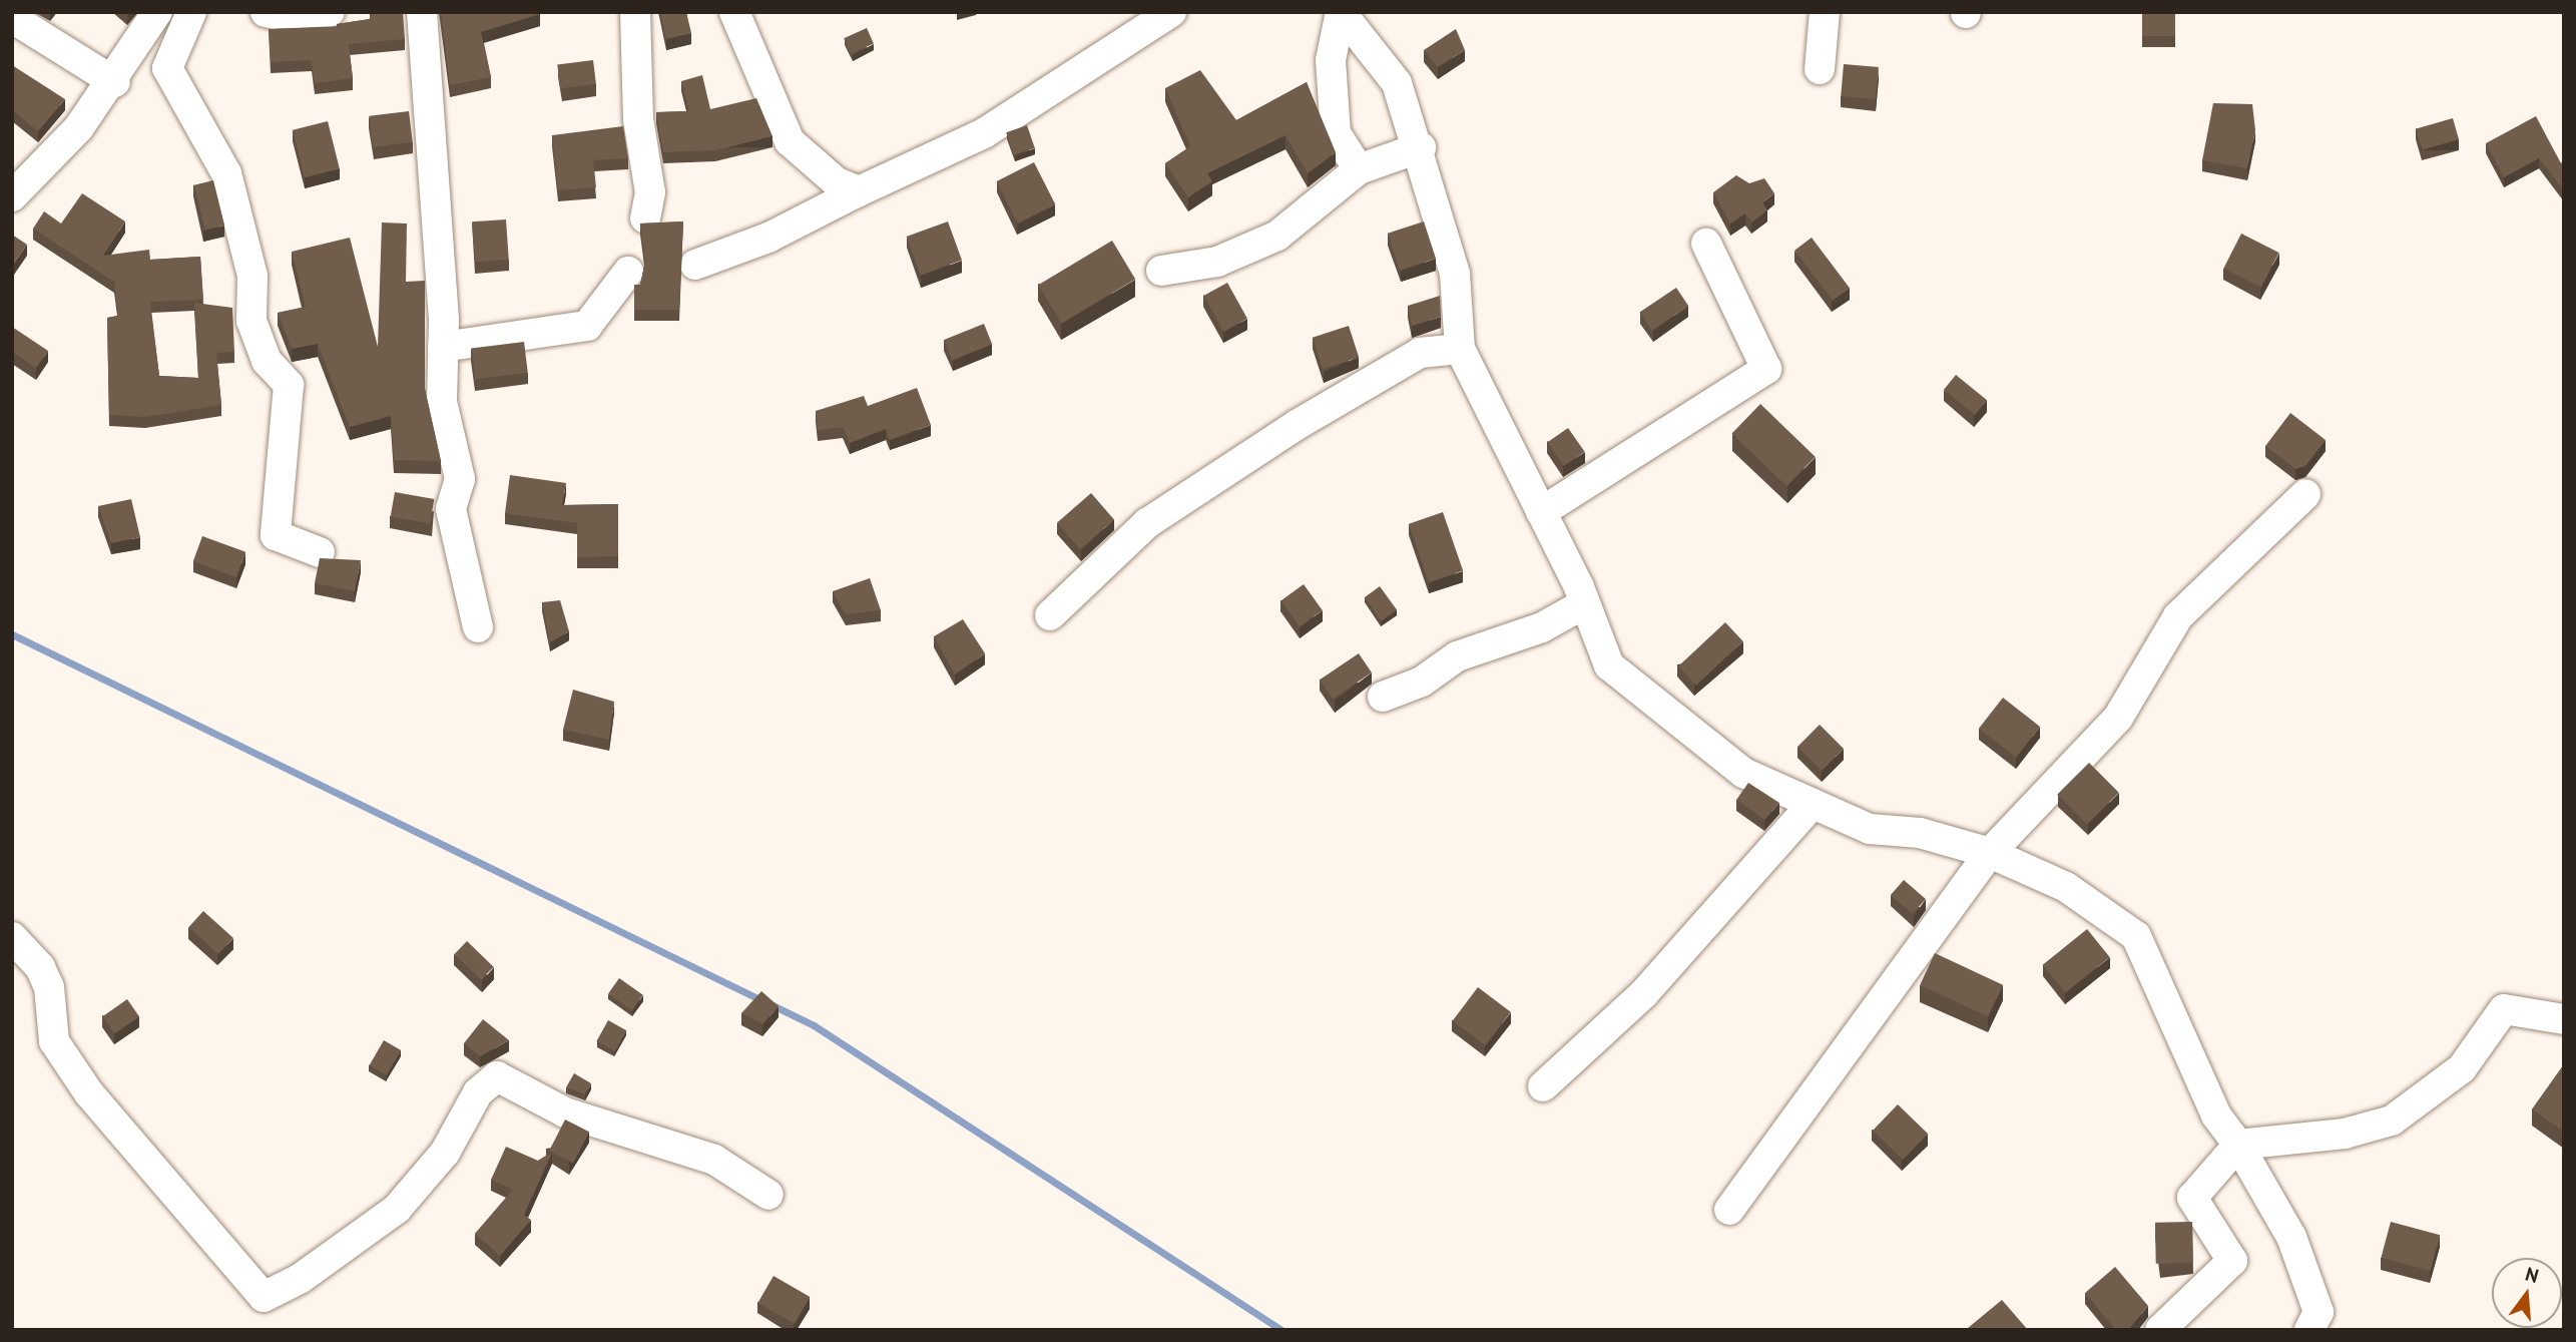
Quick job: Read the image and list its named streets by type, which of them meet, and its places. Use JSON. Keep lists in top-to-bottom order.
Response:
{
  "north": "top"
}
